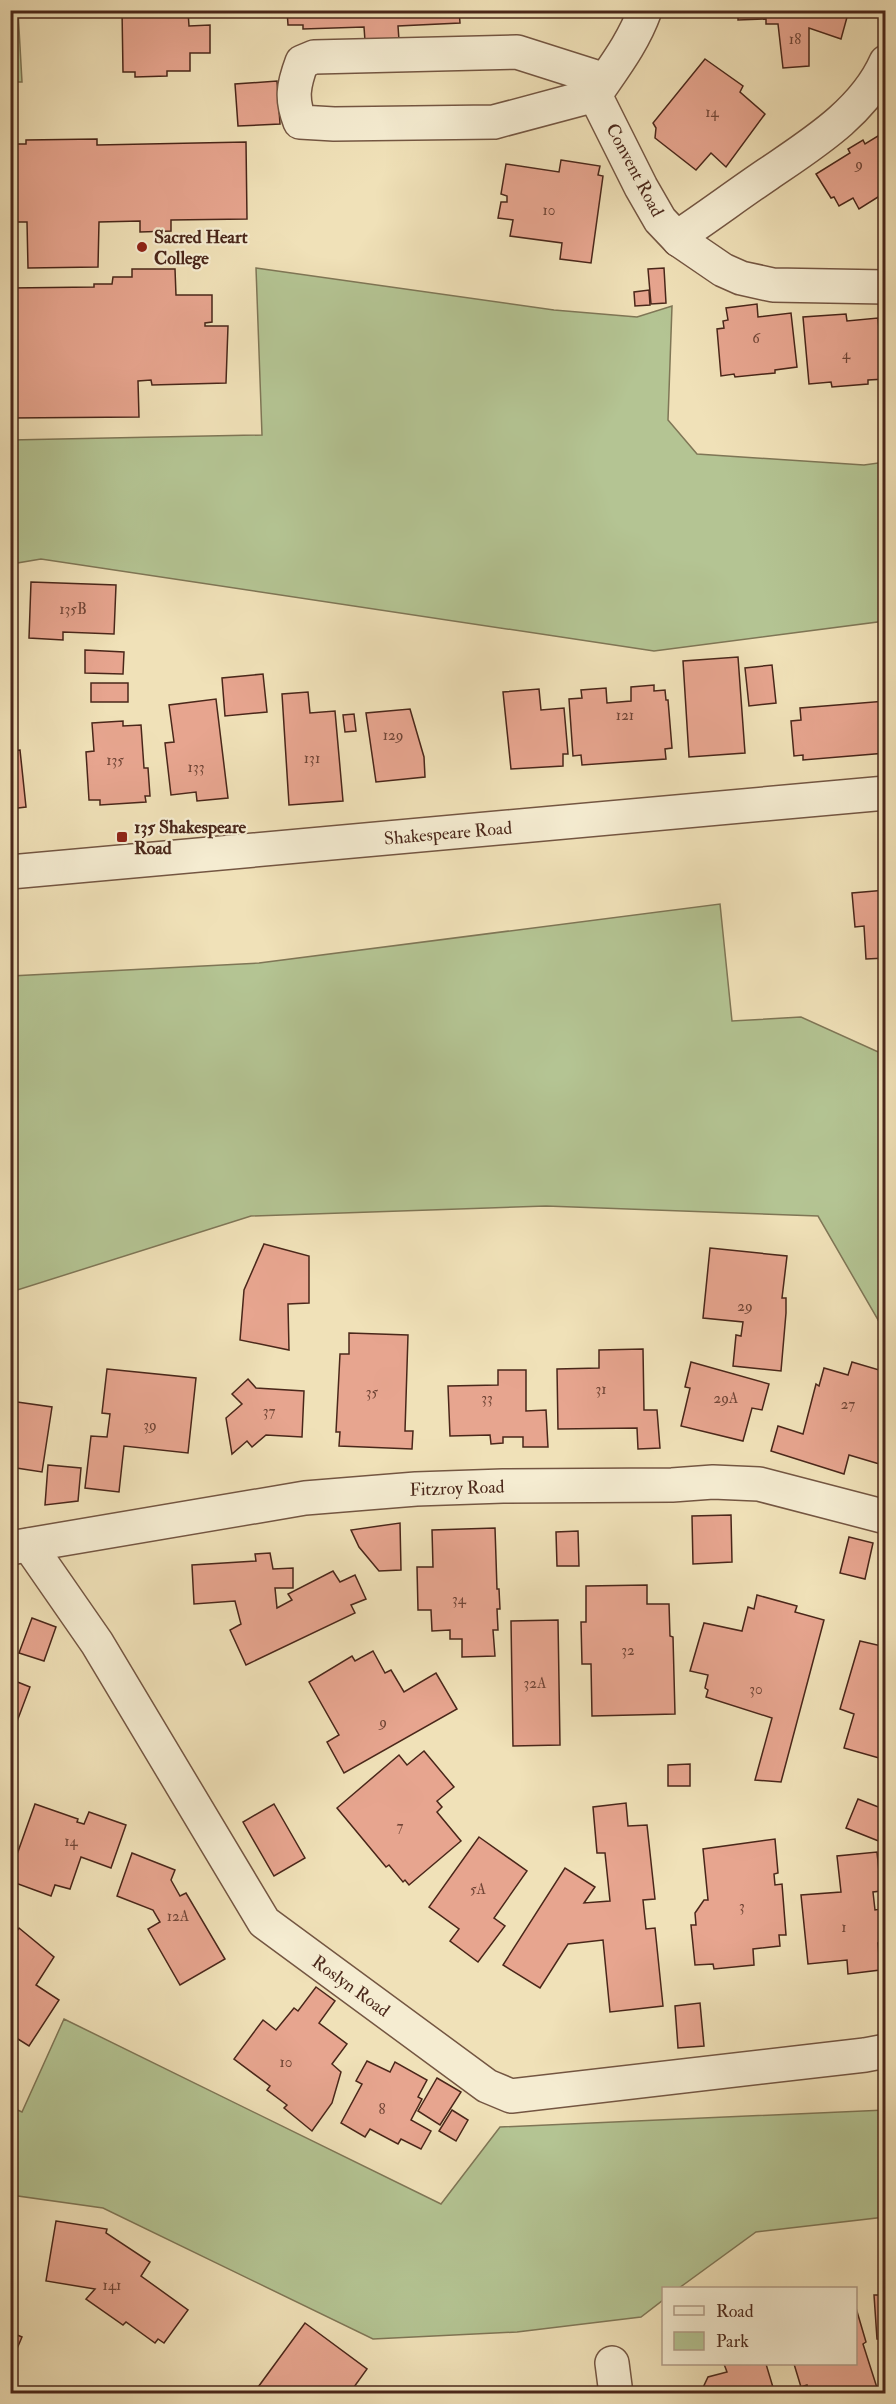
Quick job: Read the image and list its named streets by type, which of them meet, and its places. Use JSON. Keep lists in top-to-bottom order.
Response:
{
  "streets": {
    "street": [
      "Convent Road",
      "Shakespeare Road",
      "Fitzroy Road",
      "Roslyn Road"
    ]
  },
  "crossings": [
    ["Fitzroy Road", "Roslyn Road"]
  ],
  "places": {
    "other": ["Sacred Heart College"],
    "transit": ["135 Shakespeare Road"]
  },
  "house_numbers": [
    "18",
    "14",
    "9",
    "10",
    "6",
    "4",
    "135B",
    "121",
    "129",
    "131",
    "135",
    "133",
    "29",
    "31",
    "35",
    "33",
    "29A",
    "27",
    "37",
    "39",
    "34",
    "32",
    "32A",
    "30",
    "9",
    "7",
    "14",
    "5A",
    "3",
    "12A",
    "1",
    "10",
    "8",
    "141"
  ],
  "legend": ["Road", "Park"]
}
